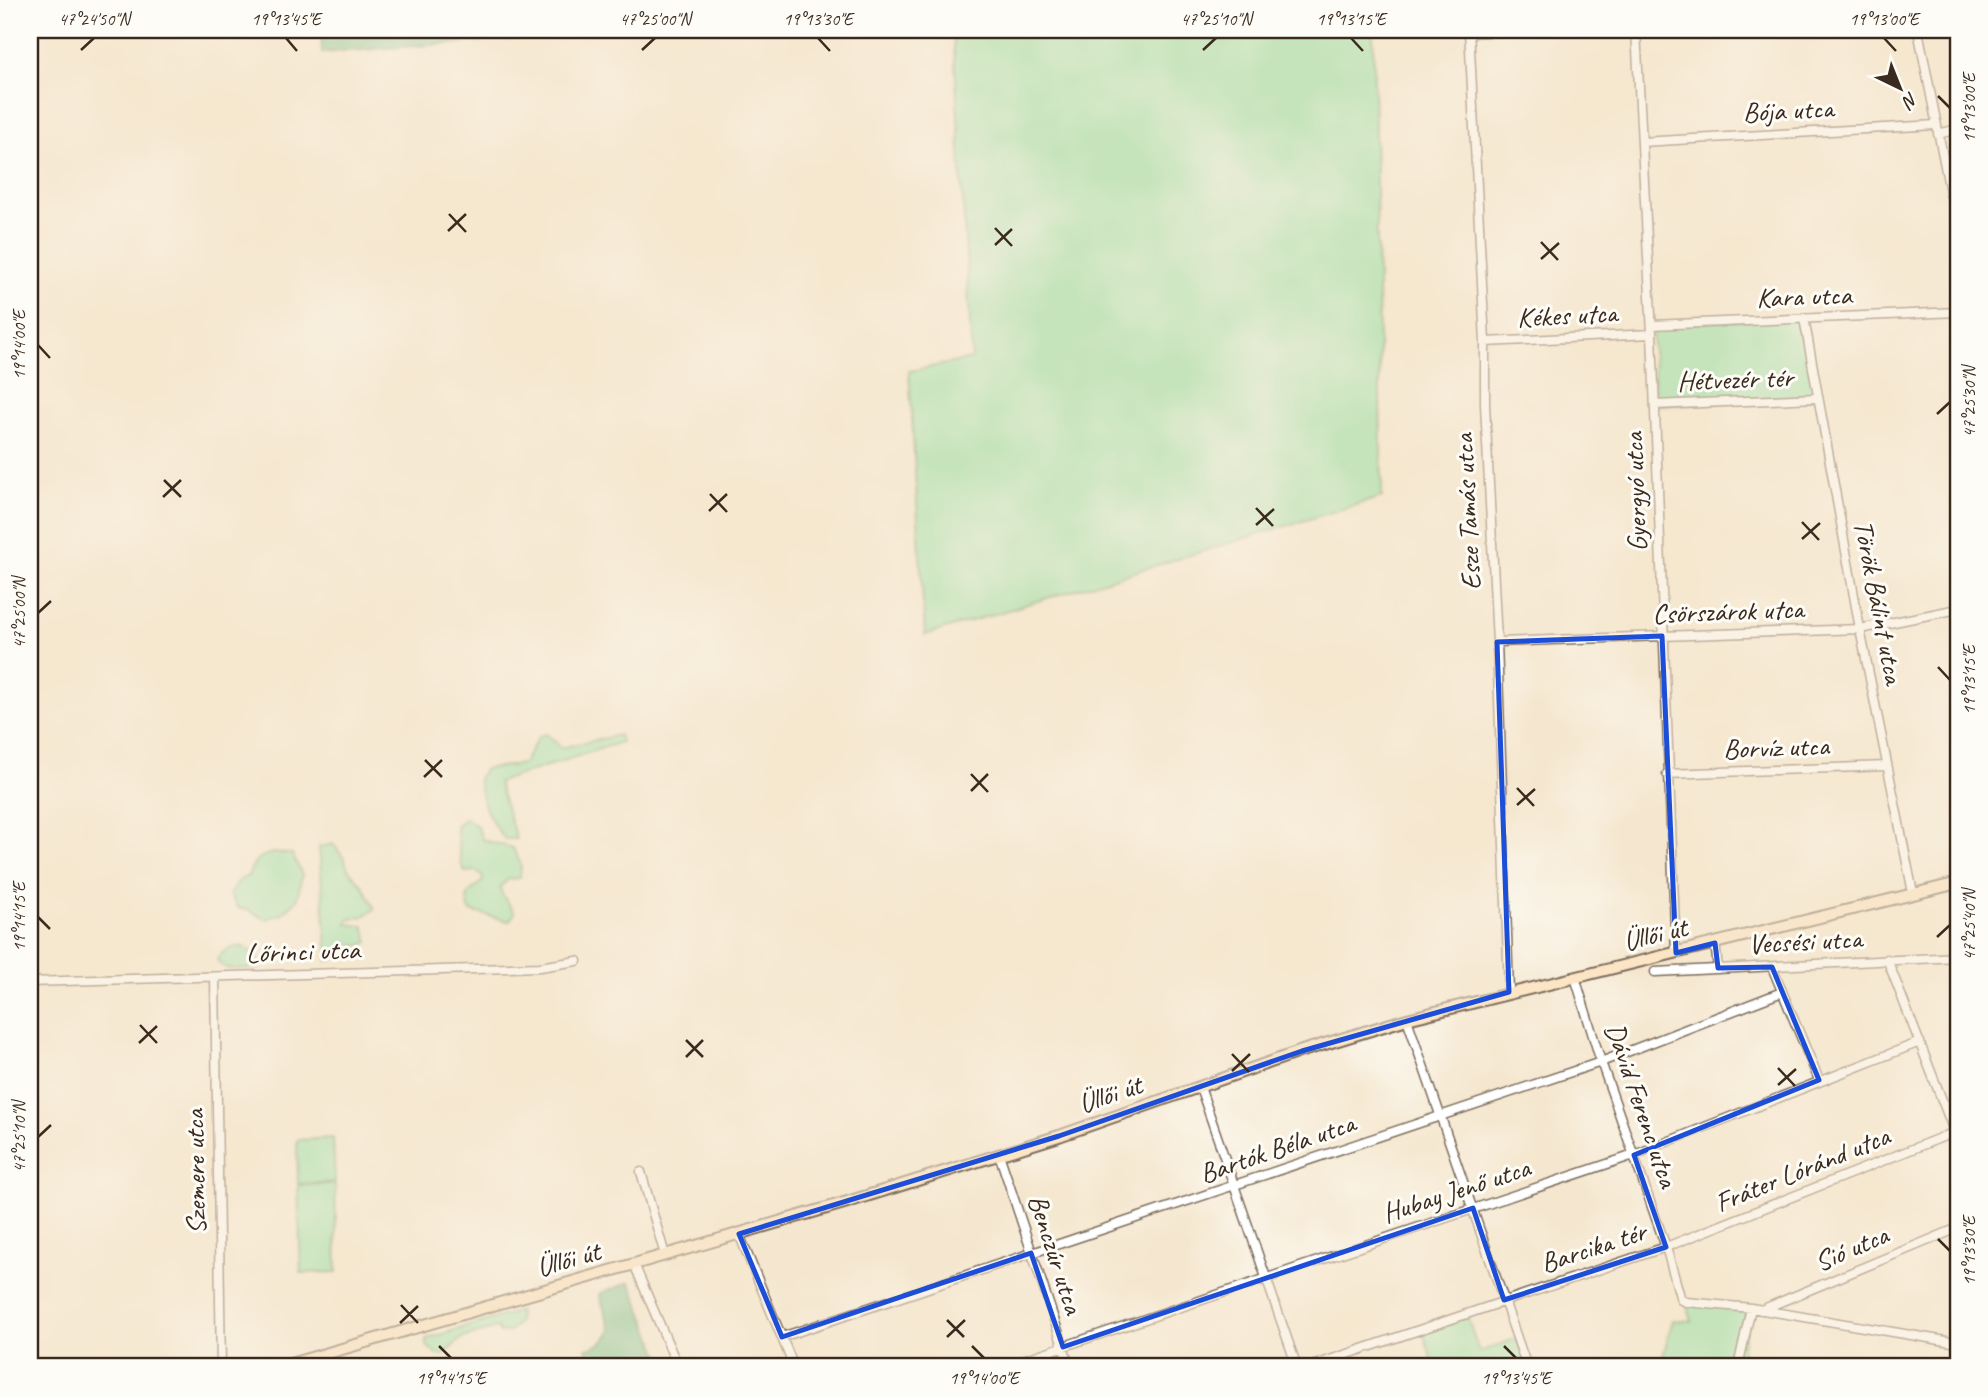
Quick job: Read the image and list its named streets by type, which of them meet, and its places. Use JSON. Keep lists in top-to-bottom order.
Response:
{
  "streets": {
    "main road": ["Üllői út"],
    "street": [
      "Bója utca",
      "Kara utca",
      "Kékes utca",
      "Hétvezér tér",
      "Gyergyó utca",
      "Esze Tamás utca",
      "Török Bálint utca",
      "Csörszárok utca",
      "Borvíz utca",
      "Vecsési utca",
      "Lőrinci utca",
      "Dávid Ferenc utca",
      "Bartók Béla utca",
      "Fráter Lóránd utca",
      "Szemere utca",
      "Hubay Jenő utca",
      "Barcika tér",
      "Sió utca",
      "Benczúr utca"
    ]
  },
  "crossings": [
    ["Bója utca", "Gyergyó utca"],
    ["Kara utca", "Kékes utca"],
    ["Kara utca", "Gyergyó utca"],
    ["Kara utca", "Török Bálint utca"],
    ["Kékes utca", "Gyergyó utca"],
    ["Kékes utca", "Esze Tamás utca"],
    ["Hétvezér tér", "Gyergyó utca"],
    ["Hétvezér tér", "Török Bálint utca"],
    ["Gyergyó utca", "Csörszárok utca"],
    ["Gyergyó utca", "Borvíz utca"],
    ["Gyergyó utca", "Üllői út"],
    ["Esze Tamás utca", "Csörszárok utca"],
    ["Esze Tamás utca", "Üllői út"],
    ["Török Bálint utca", "Csörszárok utca"],
    ["Török Bálint utca", "Borvíz utca"],
    ["Török Bálint utca", "Üllői út"],
    ["Üllői út", "Dávid Ferenc utca"],
    ["Üllői út", "Benczúr utca"],
    ["Lőrinci utca", "Szemere utca"],
    ["Dávid Ferenc utca", "Bartók Béla utca"],
    ["Dávid Ferenc utca", "Fráter Lóránd utca"],
    ["Dávid Ferenc utca", "Hubay Jenő utca"],
    ["Dávid Ferenc utca", "Barcika tér"],
    ["Bartók Béla utca", "Benczúr utca"],
    ["Fráter Lóránd utca", "Barcika tér"],
    ["Hubay Jenő utca", "Benczúr utca"],
    ["Barcika tér", "Sió utca"]
  ],
  "north": "bottom right",
  "coordinates": [
    "47°24'50\"N",
    "19°13'45\"E",
    "47°25'00\"N",
    "19°13'30\"E",
    "47°25'10\"N",
    "19°13'15\"E",
    "19°13'00\"E",
    "19°14'00\"E",
    "47°25'30\"N",
    "19°14'15\"E",
    "47°25'40\"N"
  ]
}
